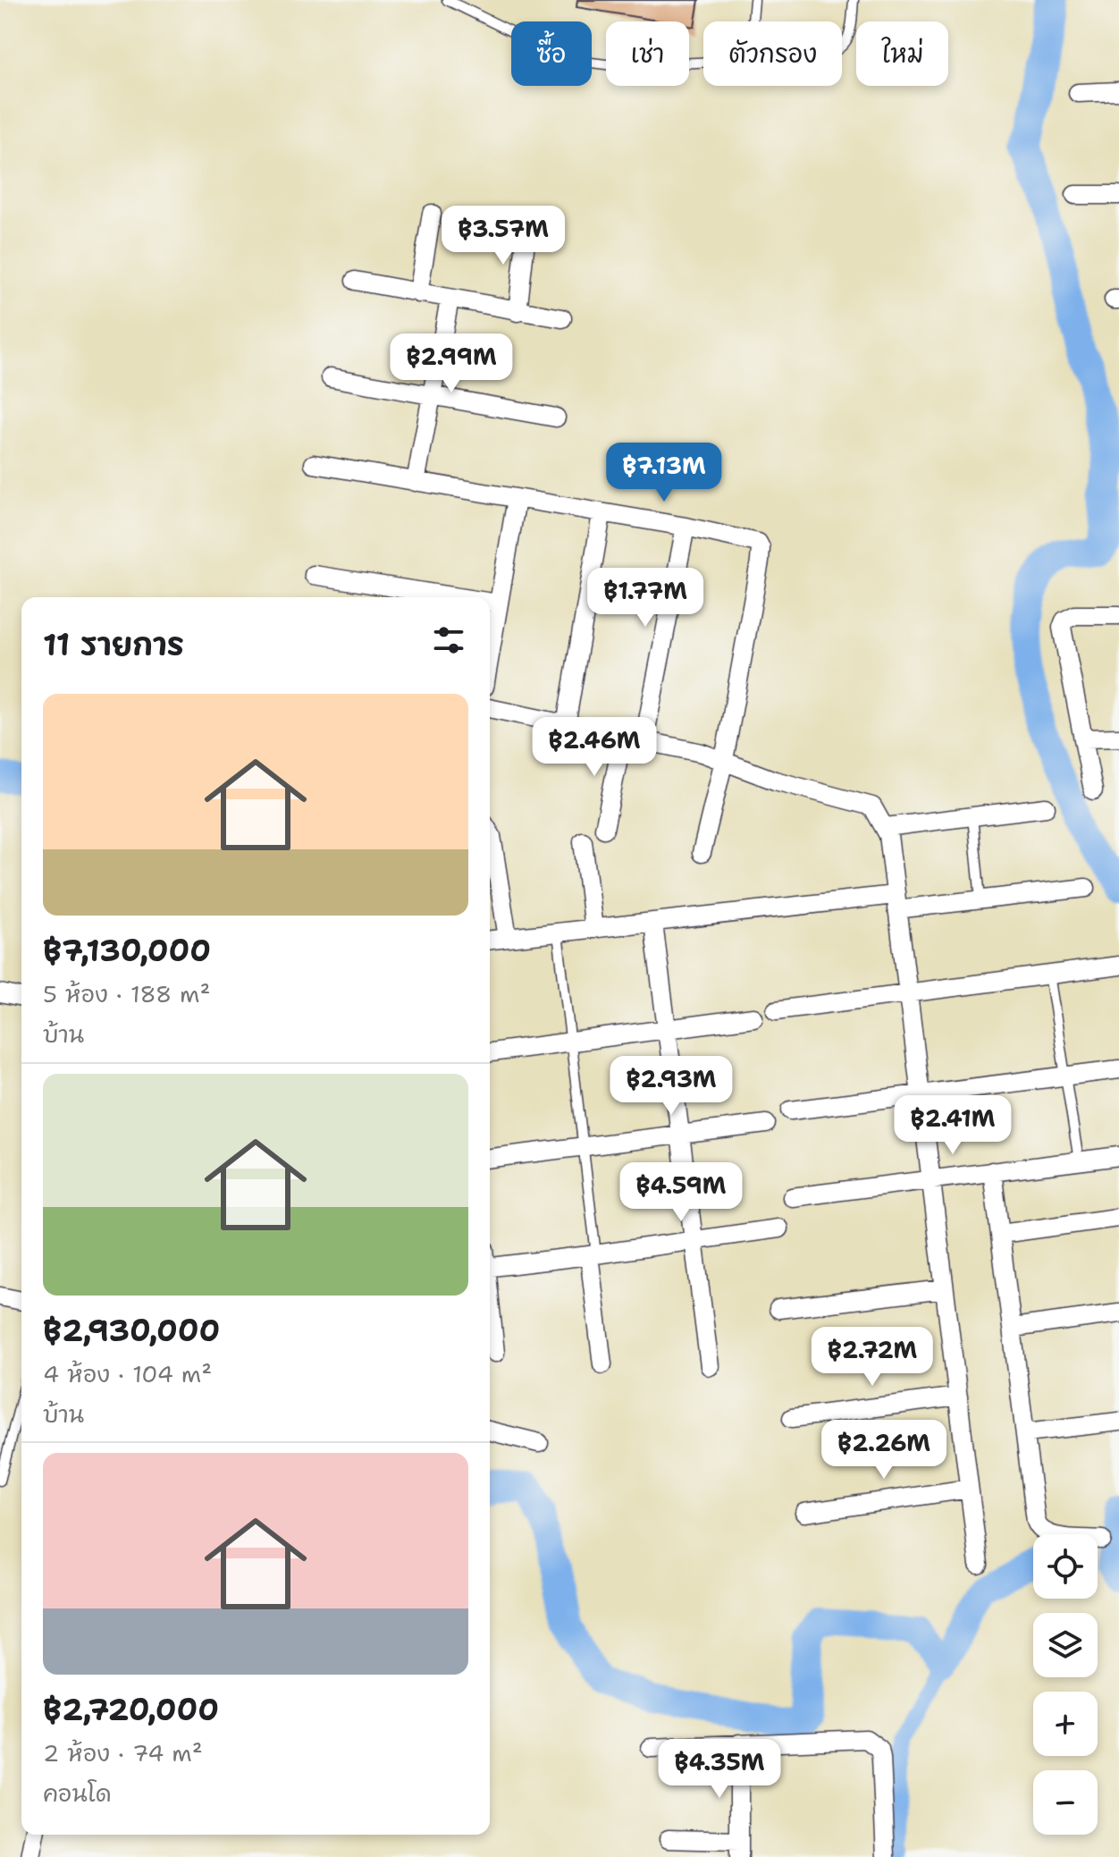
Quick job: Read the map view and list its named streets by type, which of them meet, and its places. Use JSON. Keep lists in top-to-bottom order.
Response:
{
  "page": {
    "chip": [
      "ซื้อ",
      "เช่า",
      "ตัวกรอง",
      "ใหม่"
    ],
    "price": [
      "฿3.57M",
      "฿2.99M",
      "฿7.13M",
      "฿1.77M",
      "฿2.46M",
      "฿2.93M",
      "฿2.41M",
      "฿4.59M",
      "฿2.72M",
      "฿2.26M",
      "฿4.35M"
    ],
    "heading": "11 รายการ",
    "list": [
      {
        "name": "฿7,130,000",
        "note": "5 ห้อง · 188 m² · บ้าน"
      },
      {
        "name": "฿2,930,000",
        "note": "4 ห้อง · 104 m² · บ้าน"
      },
      {
        "name": "฿2,720,000",
        "note": "2 ห้อง · 74 m² · คอนโด"
      }
    ],
    "map_buttons": ["+", "−"]
  }
}
